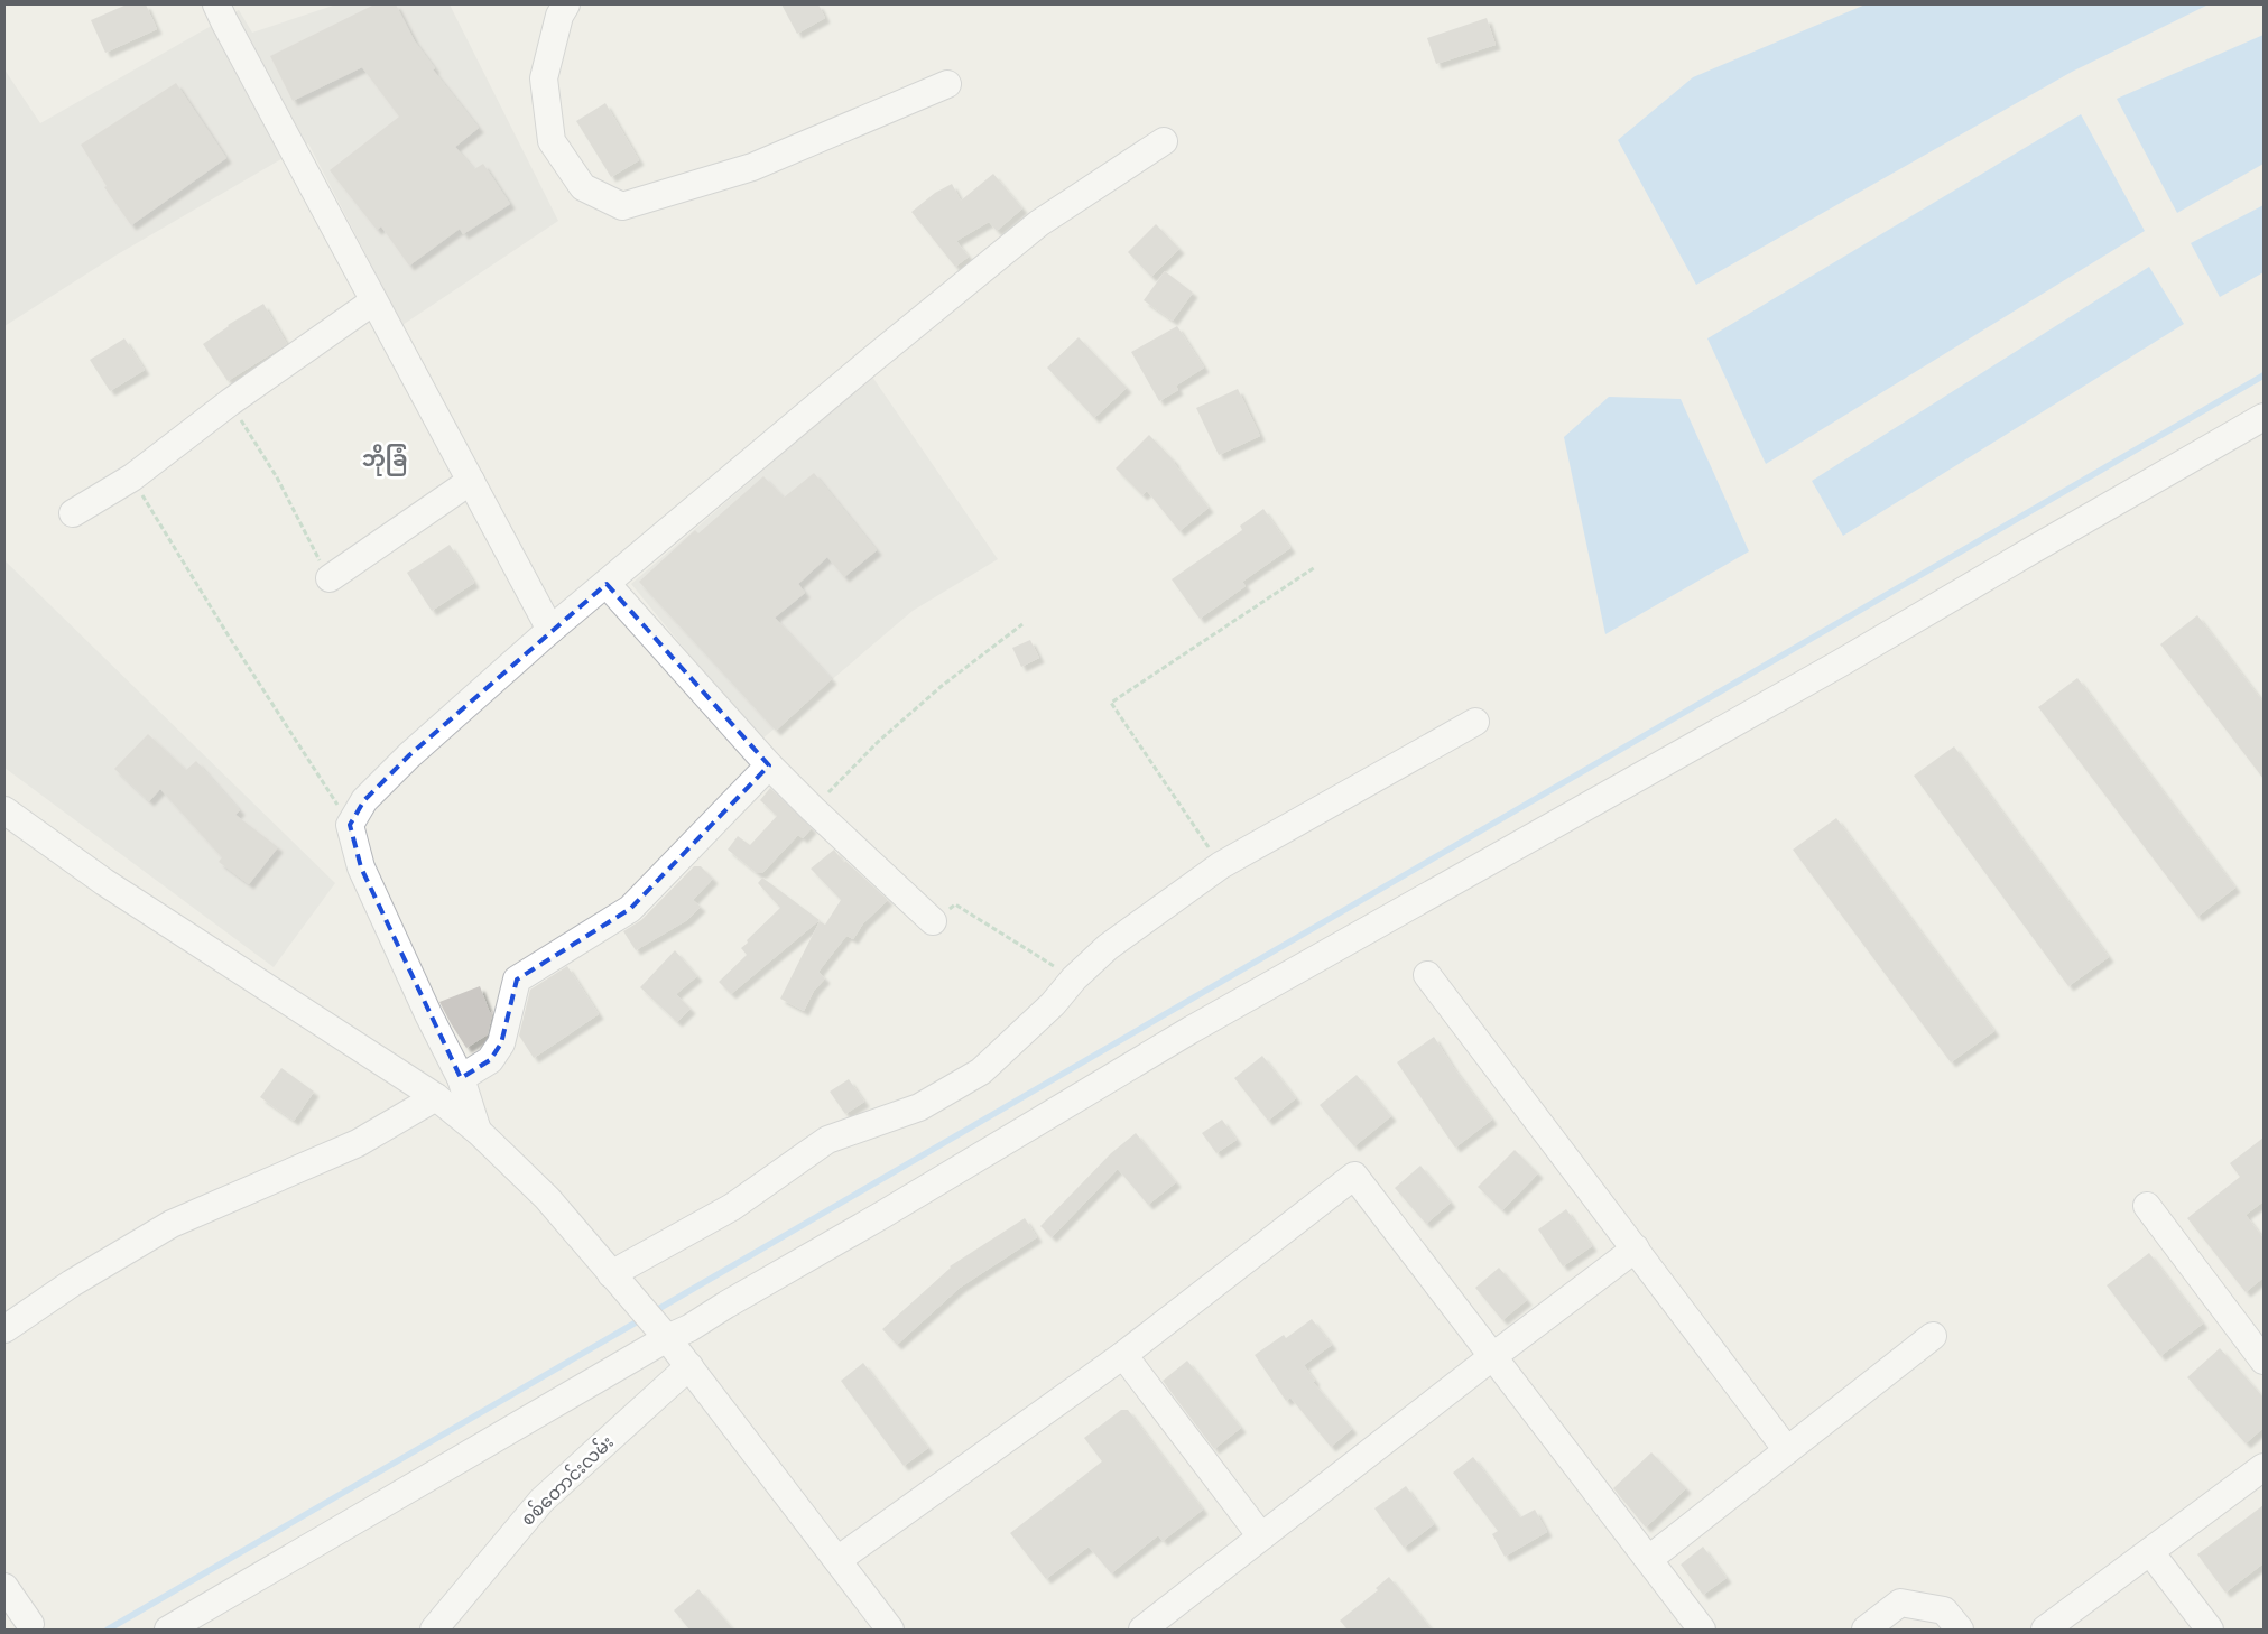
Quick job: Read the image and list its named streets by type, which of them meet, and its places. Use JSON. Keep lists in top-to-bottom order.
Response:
{
  "streets": {
    "street": ["စစ်တောင်းလမ်း"]
  },
  "districts": ["ဘိုခြံ"]
}
